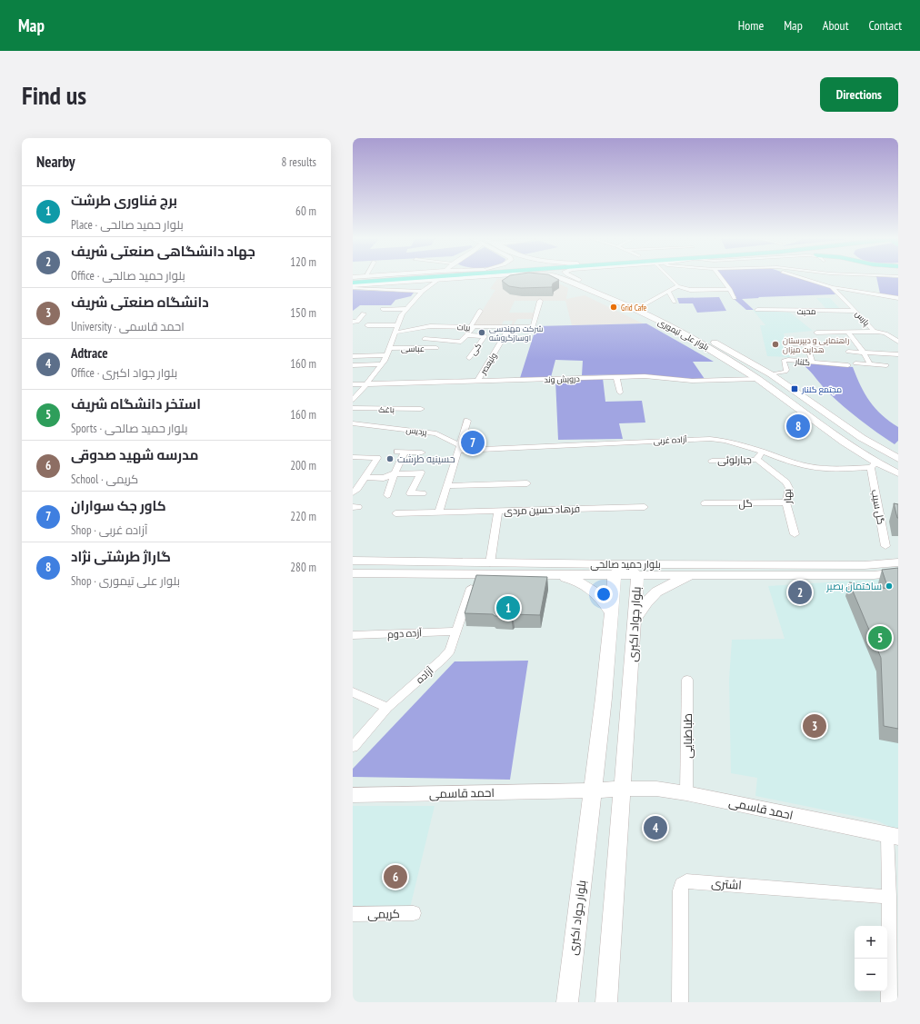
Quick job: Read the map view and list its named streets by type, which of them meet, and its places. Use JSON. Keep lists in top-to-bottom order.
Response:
{
  "streets": {
    "main road": ["بلوار علی تیموری", "بلوار حمید صالحی", "بلوار جواد اکبری"],
    "street": [
      "محبت",
      "پارس",
      "بیات",
      "عباسی",
      "کی",
      "گلنار",
      "ولیعصر",
      "درویش‌ وند",
      "باغک",
      "پردیس",
      "آزاده غربی",
      "جبارلوئی",
      "بهار",
      "گل",
      "گل سیب",
      "فرهاد حسین مردی",
      "آزده دوم",
      "آزاده",
      "طباطبایی",
      "احمد قاسمی",
      "اشتری",
      "کریمی"
    ]
  },
  "crossings": [
    ["محبت", "پارس"],
    ["بیات", "ولیعصر"],
    ["بلوار علی تیموری", "گلنار"],
    ["بلوار علی تیموری", "درویش‌ وند"],
    ["بلوار علی تیموری", "آزاده غربی"],
    ["بلوار علی تیموری", "گل سیب"],
    ["ولیعصر", "درویش‌ وند"],
    ["پردیس", "آزاده غربی"],
    ["آزاده غربی", "گل سیب"],
    ["جبارلوئی", "بهار"],
    ["بهار", "گل"],
    ["بلوار حمید صالحی", "بلوار جواد اکبری"],
    ["بلوار جواد اکبری", "احمد قاسمی"],
    ["آزده دوم", "آزاده"],
    ["طباطبایی", "احمد قاسمی"]
  ],
  "places": {
    "other": [
      "Grid Cafe",
      "شرکت مهندسی ا‌وسازگروشه",
      "راهنمایی و دبیرستان هدایت میزان",
      "حسینیه طرشت",
      "ساختمان بصیر"
    ],
    "transit": ["مجتمع گلنار"]
  },
  "page": {
    "header": "Map",
    "nav": [
      "Home",
      "Map",
      "About",
      "Contact"
    ],
    "buttons": "Directions",
    "title": "Find us",
    "heading": ["Nearby", "8 results"],
    "list": [
      {
        "mark": "1",
        "name": "برج فناوری طرشت",
        "note": "Place · بلوار حمید صالحی",
        "value": "60 m"
      },
      {
        "mark": "2",
        "name": "جهاد دانشگاهی صنعتی شریف",
        "note": "Office · بلوار حمید صالحی",
        "value": "120 m"
      },
      {
        "mark": "3",
        "name": "دانشگاه صنعتی شریف",
        "note": "University · احمد قاسمی",
        "value": "150 m"
      },
      {
        "mark": "4",
        "name": "Adtrace",
        "note": "Office · بلوار جواد اکبری",
        "value": "160 m"
      },
      {
        "mark": "5",
        "name": "استخر دانشگاه شریف",
        "note": "Sports · بلوار حمید صالحی",
        "value": "160 m"
      },
      {
        "mark": "6",
        "name": "مدرسه شهید صدوقی",
        "note": "School · کریمی",
        "value": "200 m"
      },
      {
        "mark": "7",
        "name": "کاور جک سواران",
        "note": "Shop · آزاده غربی",
        "value": "220 m"
      },
      {
        "mark": "8",
        "name": "گاراژ طرشتی نژاد",
        "note": "Shop · بلوار علی تیموری",
        "value": "280 m"
      }
    ],
    "pins": [
      "8",
      "7",
      "2",
      "1",
      "5",
      "3",
      "4",
      "6"
    ],
    "map_buttons": ["+", "−"]
  }
}
